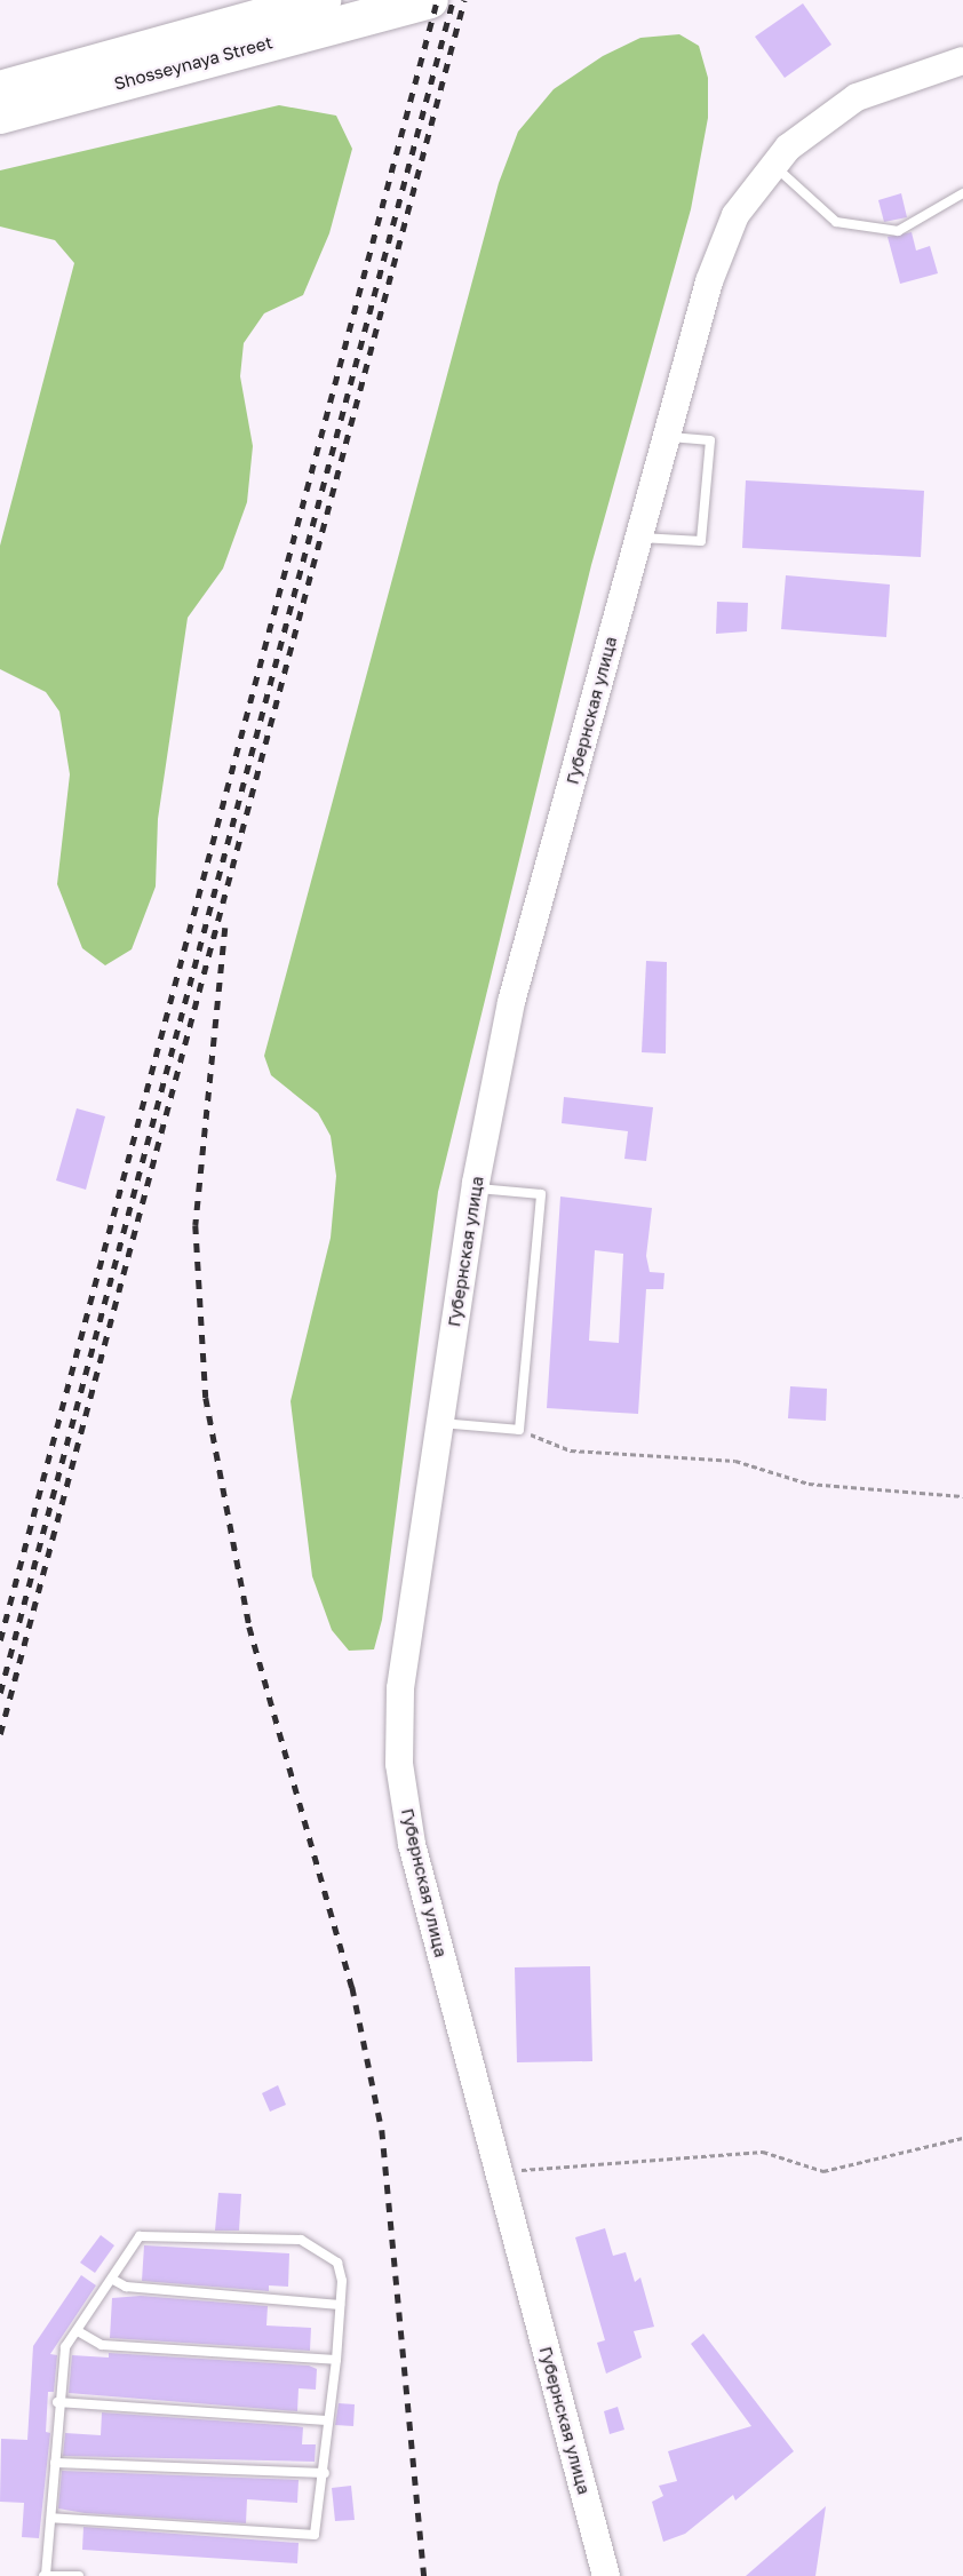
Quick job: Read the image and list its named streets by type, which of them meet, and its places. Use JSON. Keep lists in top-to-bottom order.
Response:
{
  "streets": {
    "highway": ["Shosseynaya Street"],
    "main road": ["Губернская улица"]
  }
}
